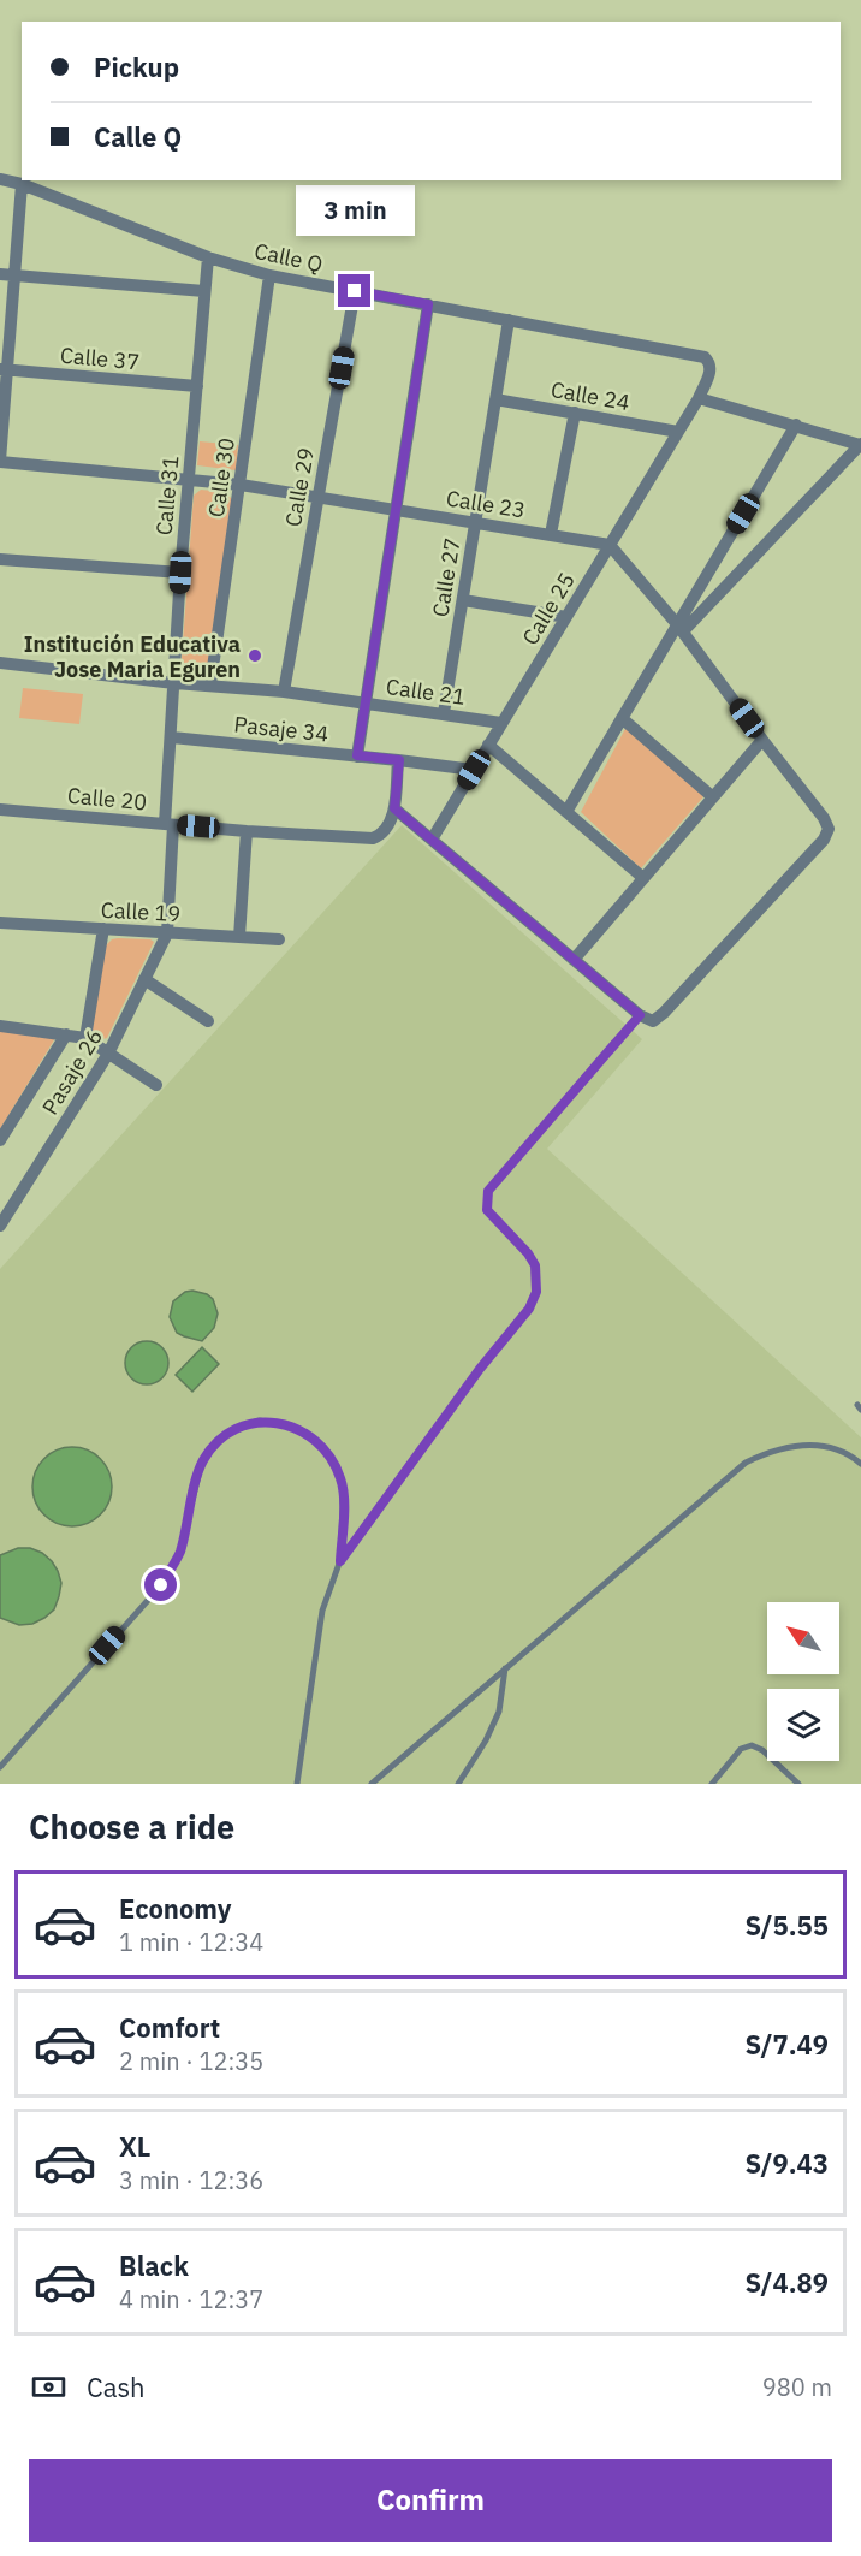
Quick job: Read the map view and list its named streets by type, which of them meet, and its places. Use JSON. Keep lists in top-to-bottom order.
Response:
{
  "streets": {
    "street": [
      "Calle Q",
      "Calle 37",
      "Calle 24",
      "Calle 30",
      "Calle 29",
      "Calle 31",
      "Calle 23",
      "Calle 27",
      "Calle 25",
      "Calle 21",
      "Pasaje 34",
      "Calle 20",
      "Calle 19",
      "Pasaje 26"
    ]
  },
  "crossings": [
    ["Calle Q", "Calle 30"],
    ["Calle Q", "Calle 29"],
    ["Calle Q", "Calle 31"],
    ["Calle Q", "Calle 27"],
    ["Calle Q", "Calle 25"],
    ["Calle 37", "Calle 31"],
    ["Calle 24", "Calle 27"],
    ["Calle 24", "Calle 25"],
    ["Calle 30", "Calle 23"],
    ["Calle 30", "Calle 21"],
    ["Calle 29", "Calle 23"],
    ["Calle 29", "Calle 21"],
    ["Calle 31", "Calle 23"],
    ["Calle 31", "Calle 21"],
    ["Calle 31", "Pasaje 34"],
    ["Calle 31", "Calle 20"],
    ["Calle 31", "Calle 19"],
    ["Calle 31", "Pasaje 26"],
    ["Calle 23", "Calle 27"],
    ["Calle 23", "Calle 25"],
    ["Calle 27", "Calle 21"],
    ["Calle 25", "Calle 21"],
    ["Calle 25", "Pasaje 34"],
    ["Calle 19", "Pasaje 26"]
  ],
  "places": ["Institución Educativa Jose Maria Eguren"],
  "north": "top left",
  "page": {
    "banner": ["Pickup", "Calle Q"],
    "bubble": "3 min",
    "heading": "Choose a ride",
    "list": [
      {
        "name": "Economy",
        "note": "1 min · 12:34",
        "value": "S/5.55"
      },
      {
        "name": "Comfort",
        "note": "2 min · 12:35",
        "value": "S/7.49"
      },
      {
        "name": "XL",
        "note": "3 min · 12:36",
        "value": "S/9.43"
      },
      {
        "name": "Black",
        "note": "4 min · 12:37",
        "value": "S/4.89"
      }
    ],
    "pay": ["Cash", "980 m"],
    "buttons": "Confirm"
  }
}
